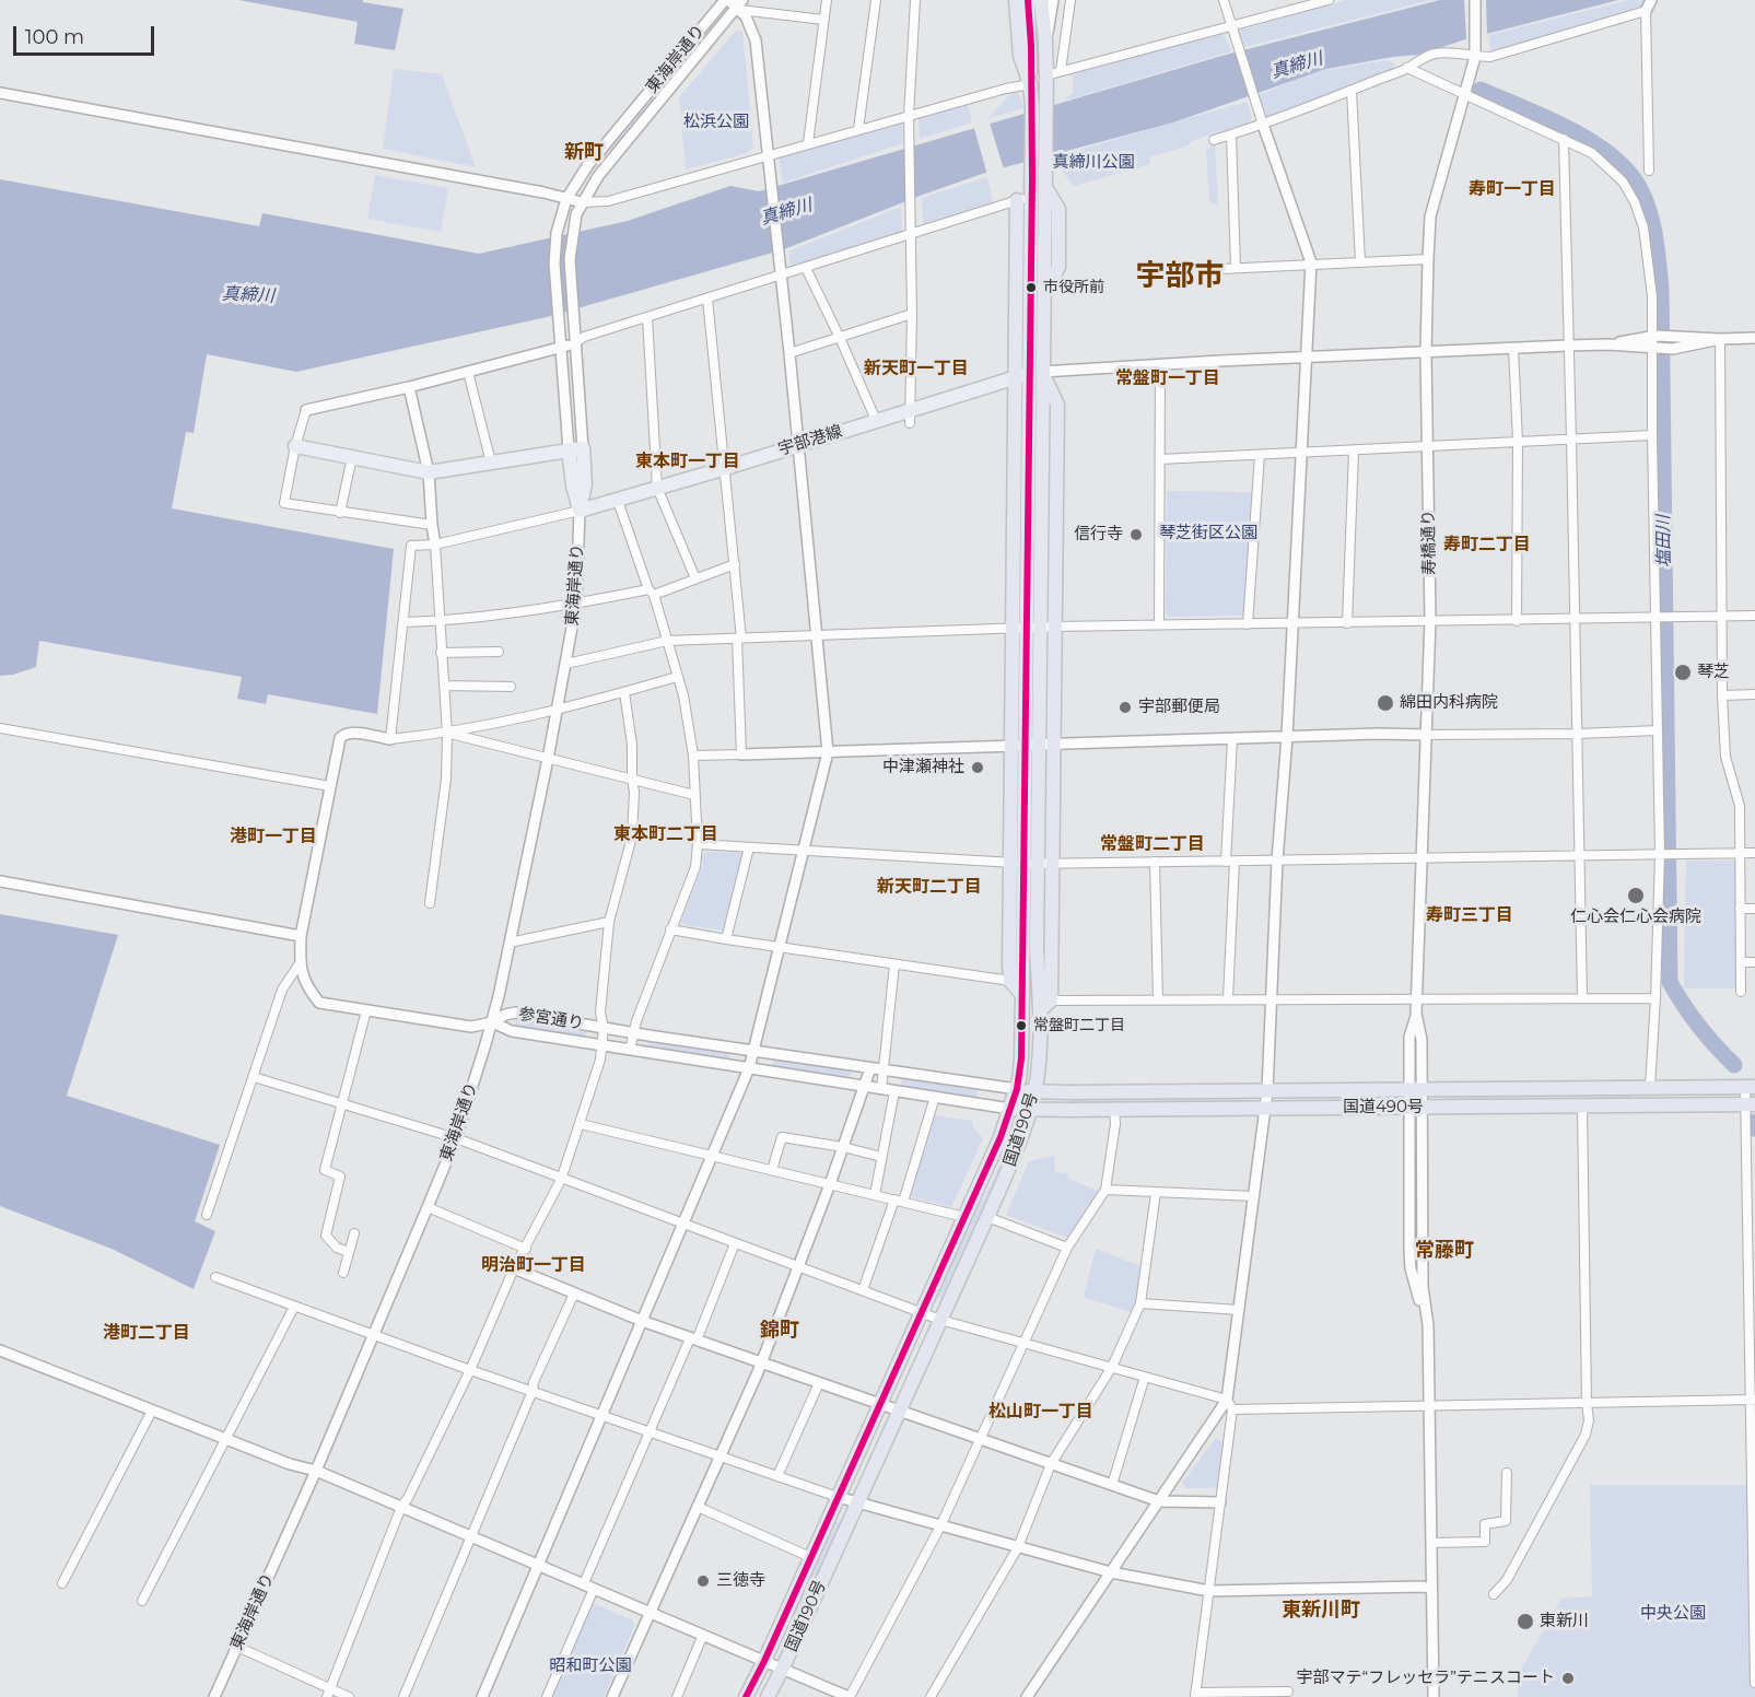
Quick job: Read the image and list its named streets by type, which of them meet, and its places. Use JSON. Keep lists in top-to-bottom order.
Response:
{
  "streets": {
    "highway": ["国道490号", "国道190号"],
    "main road": ["宇部港線"],
    "street": ["東海岸通り", "寿橋通り", "参宮通り"]
  },
  "crossings": [
    ["東海岸通り", "宇部港線"],
    ["東海岸通り", "参宮通り"],
    ["宇部港線", "国道190号"],
    ["寿橋通り", "国道490号"],
    ["参宮通り", "国道490号"],
    ["参宮通り", "国道190号"],
    ["国道490号", "国道190号"]
  ],
  "districts": [
    "新町",
    "寿町一丁目",
    "宇部市",
    "新天町一丁目",
    "常盤町一丁目",
    "東本町一丁目",
    "寿町二丁目",
    "東本町二丁目",
    "港町一丁目",
    "常盤町二丁目",
    "新天町二丁目",
    "寿町三丁目",
    "常藤町",
    "明治町一丁目",
    "錦町",
    "港町二丁目",
    "松山町一丁目",
    "東新川町"
  ],
  "water": ["真締川", "塩田川"],
  "parks": [
    "松浜公園",
    "真締川公園",
    "琴芝街区公園",
    "中央公園",
    "昭和町公園"
  ],
  "places": [
    "市役所前",
    "信行寺",
    "琴芝",
    "綿田内科病院",
    "宇部郵便局",
    "中津瀬神社",
    "仁心会仁心会病院",
    "常盤町二丁目",
    "三徳寺",
    "東新川",
    "宇部マテ“フレッセラ”テニスコート"
  ],
  "scale_bar": "100 m"
}
